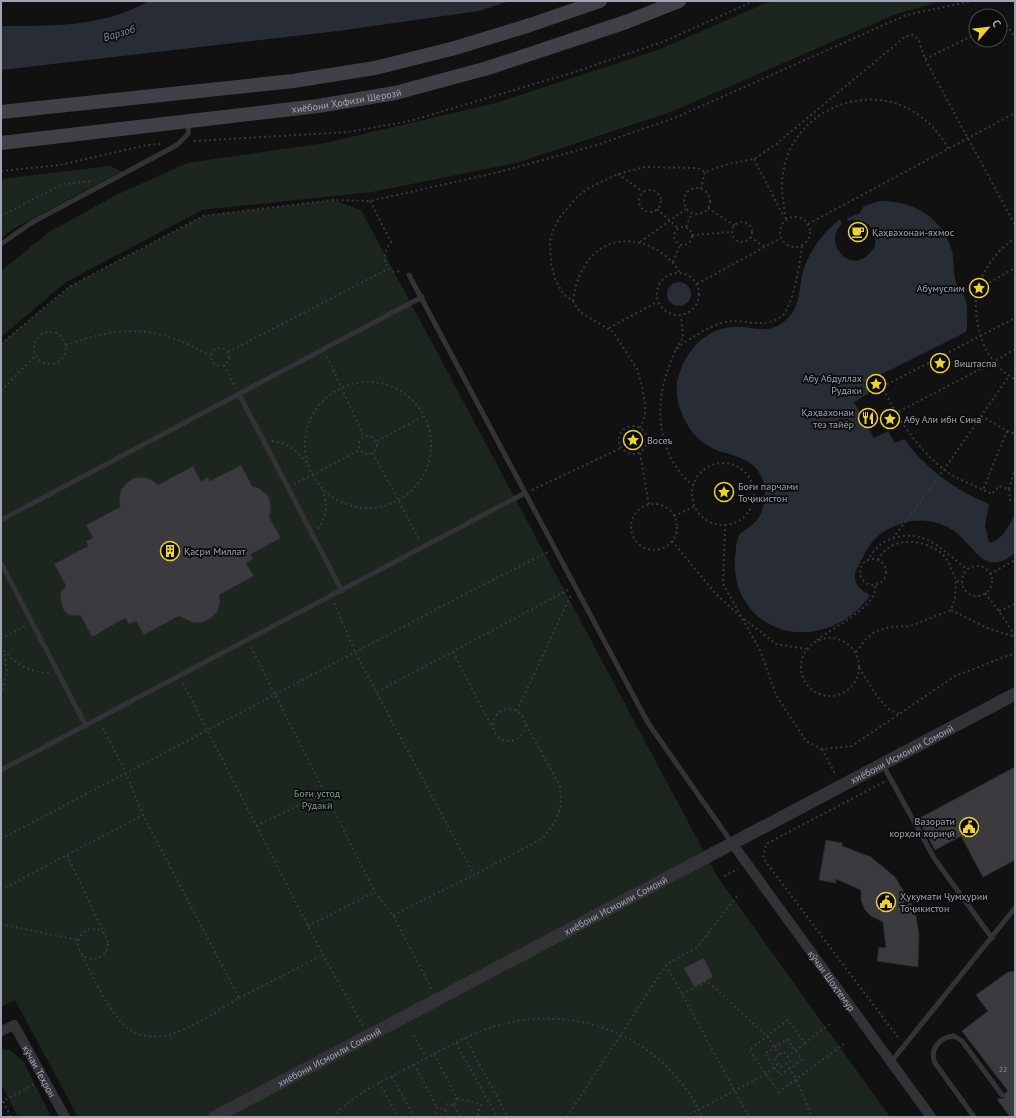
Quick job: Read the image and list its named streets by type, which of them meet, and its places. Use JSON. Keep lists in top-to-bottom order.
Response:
{
  "streets": {
    "main road": ["хиёбони Ҳофизи Шерозӣ"],
    "street": ["хиёбони Исмоили Сомонӣ", "кӯчаи Шоҳтемур", "кӯчаи Теҳрон"]
  },
  "crossings": [
    ["хиёбони Исмоили Сомонӣ", "кӯчаи Шоҳтемур"]
  ],
  "water": ["Варзоб"],
  "parks": ["Боғи устод Рӯдакӣ"],
  "places": {
    "cafe": ["Қаҳвахонаи-яхмос"],
    "place": [
      "Абумуслим",
      "Виштаспа",
      "Абу Абдуллах Рудаки",
      "Абу Али ибн Сина",
      "Восеъ",
      "Боғи парчами Тоҷикистон"
    ],
    "restaurant": ["Қаҳвахонаи тез тайёр"],
    "building": ["Қасри Миллат"],
    "public building": ["Вазорати корҳои хориҷӣ", "Ҳукумати Ҷумҳурии Тоҷикистон"]
  },
  "house_numbers": ["22"],
  "north": "top right"
}
